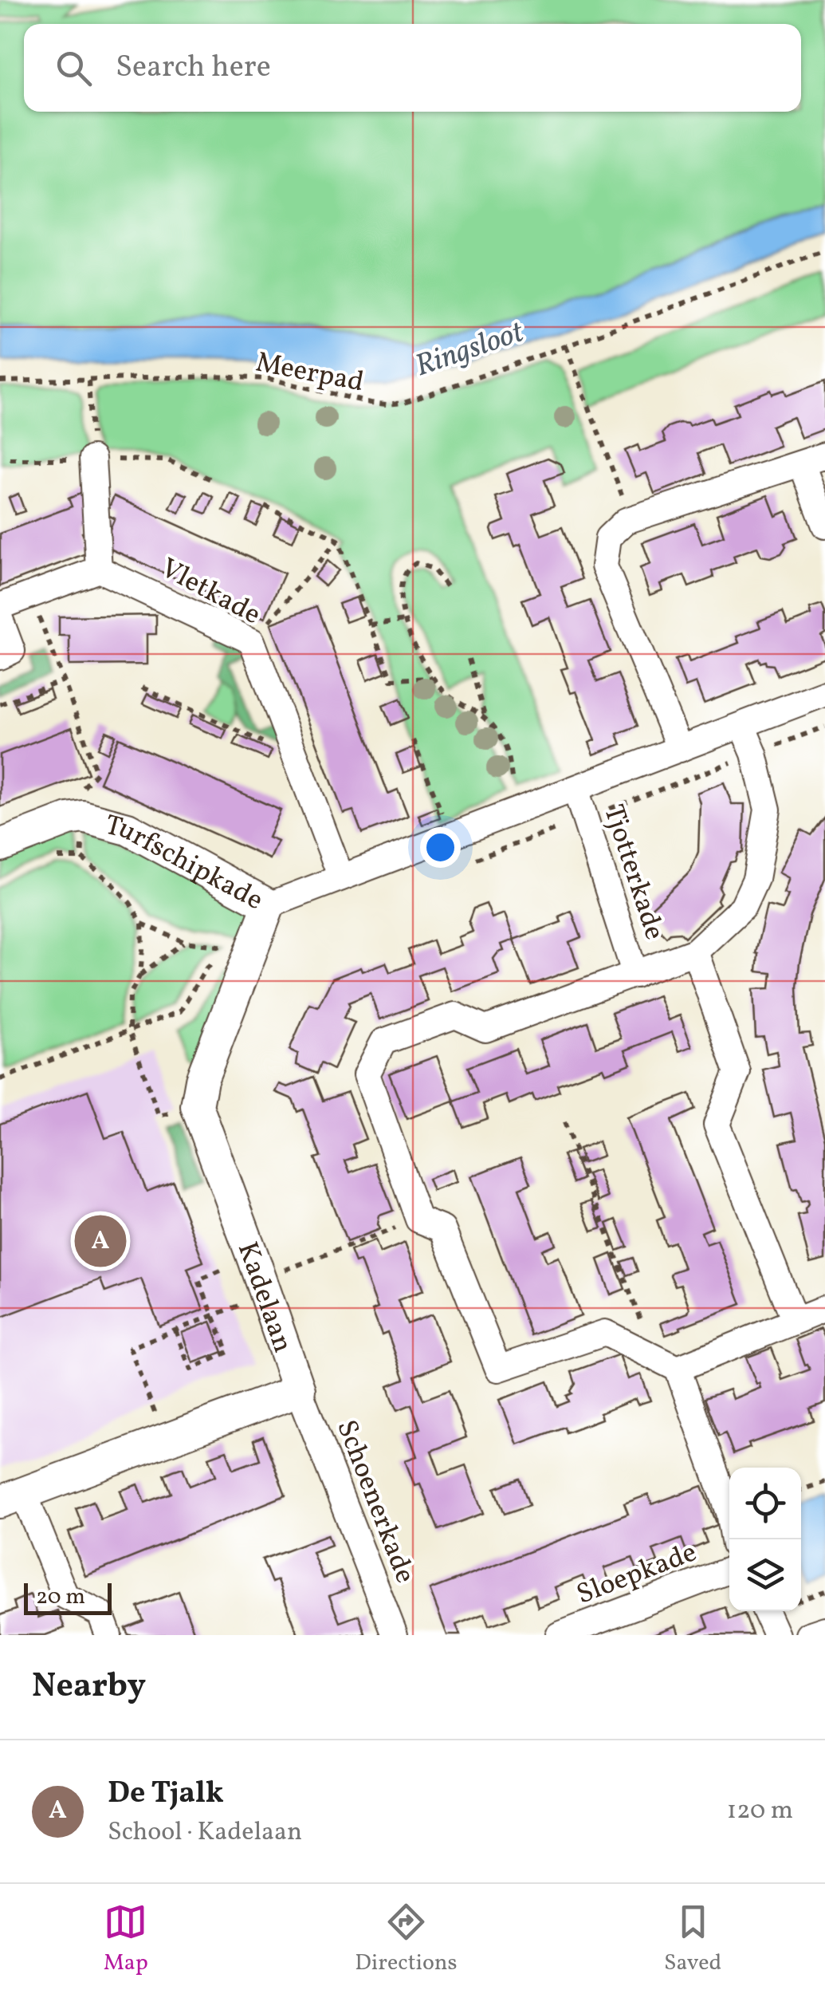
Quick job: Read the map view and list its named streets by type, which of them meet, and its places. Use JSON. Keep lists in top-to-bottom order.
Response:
{
  "streets": {
    "street": [
      "Vletkade",
      "Turfschipkade",
      "Tjotterkade",
      "Kadelaan",
      "Schoenerkade",
      "Sloepkade"
    ],
    "path": ["Meerpad"]
  },
  "crossings": [
    ["Vletkade", "Turfschipkade"],
    ["Turfschipkade", "Tjotterkade"],
    ["Kadelaan", "Schoenerkade"]
  ],
  "water": ["Ringsloot"],
  "scale_bar": "20 m",
  "page": {
    "search": "Search here",
    "pins": "A",
    "scale": "20 m",
    "heading": "Nearby",
    "list": [
      {
        "mark": "A",
        "name": "De Tjalk",
        "note": "School · Kadelaan",
        "value": "120 m"
      }
    ],
    "nav": ["Map", "Directions", "Saved"]
  }
}
